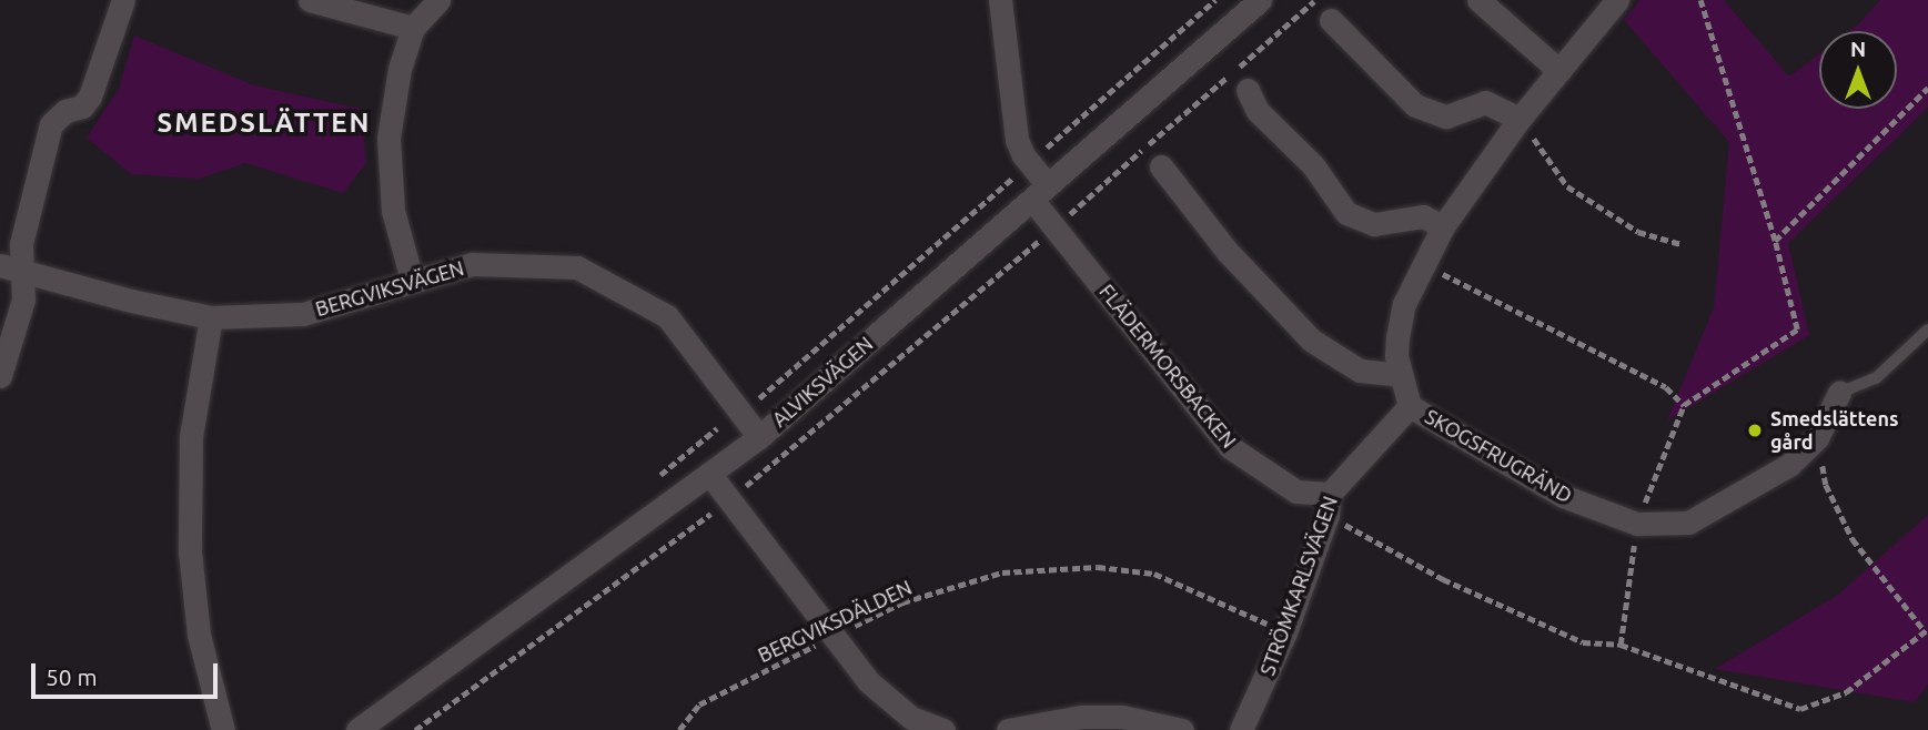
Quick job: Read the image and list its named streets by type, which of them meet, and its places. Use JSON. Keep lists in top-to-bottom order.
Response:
{
  "streets": {
    "street": [
      "BERGVIKSVÄGEN",
      "FLÄDERMORSBACKEN",
      "ALVIKSVÄGEN",
      "SKOGSFRUGRÄND",
      "STRÖMKARLSVÄGEN"
    ],
    "path": ["BERGVIKSDÄLDEN"]
  },
  "crossings": [
    ["BERGVIKSVÄGEN", "ALVIKSVÄGEN"],
    ["FLÄDERMORSBACKEN", "ALVIKSVÄGEN"],
    ["FLÄDERMORSBACKEN", "STRÖMKARLSVÄGEN"],
    ["SKOGSFRUGRÄND", "STRÖMKARLSVÄGEN"],
    ["STRÖMKARLSVÄGEN", "BERGVIKSDÄLDEN"]
  ],
  "districts": ["SMEDSLÄTTEN"],
  "places": ["Smedslättens gård"],
  "scale_bar": "50 m",
  "north": "top"
}
